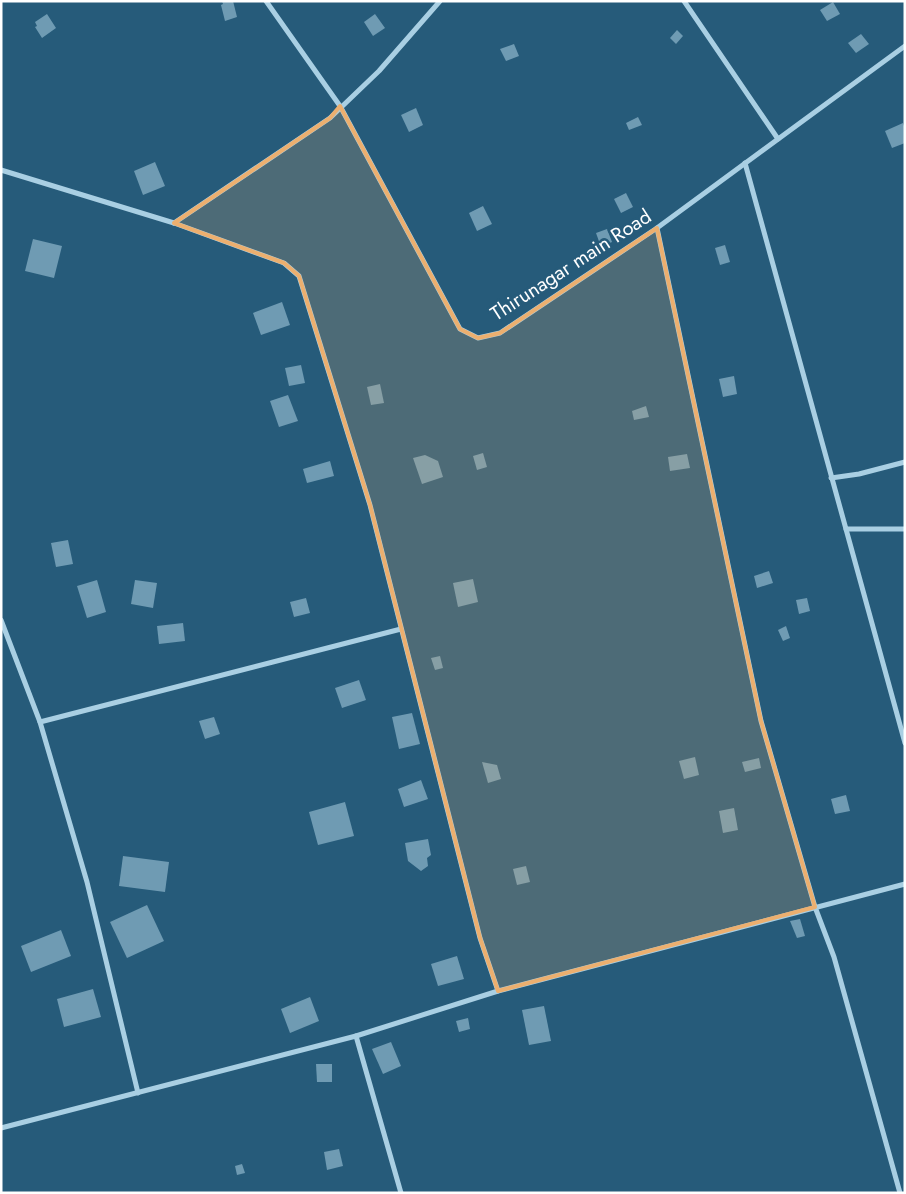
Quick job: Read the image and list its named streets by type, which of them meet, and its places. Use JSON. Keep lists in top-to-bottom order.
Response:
{
  "streets": {
    "street": ["Thirunagar main Road"]
  }
}
